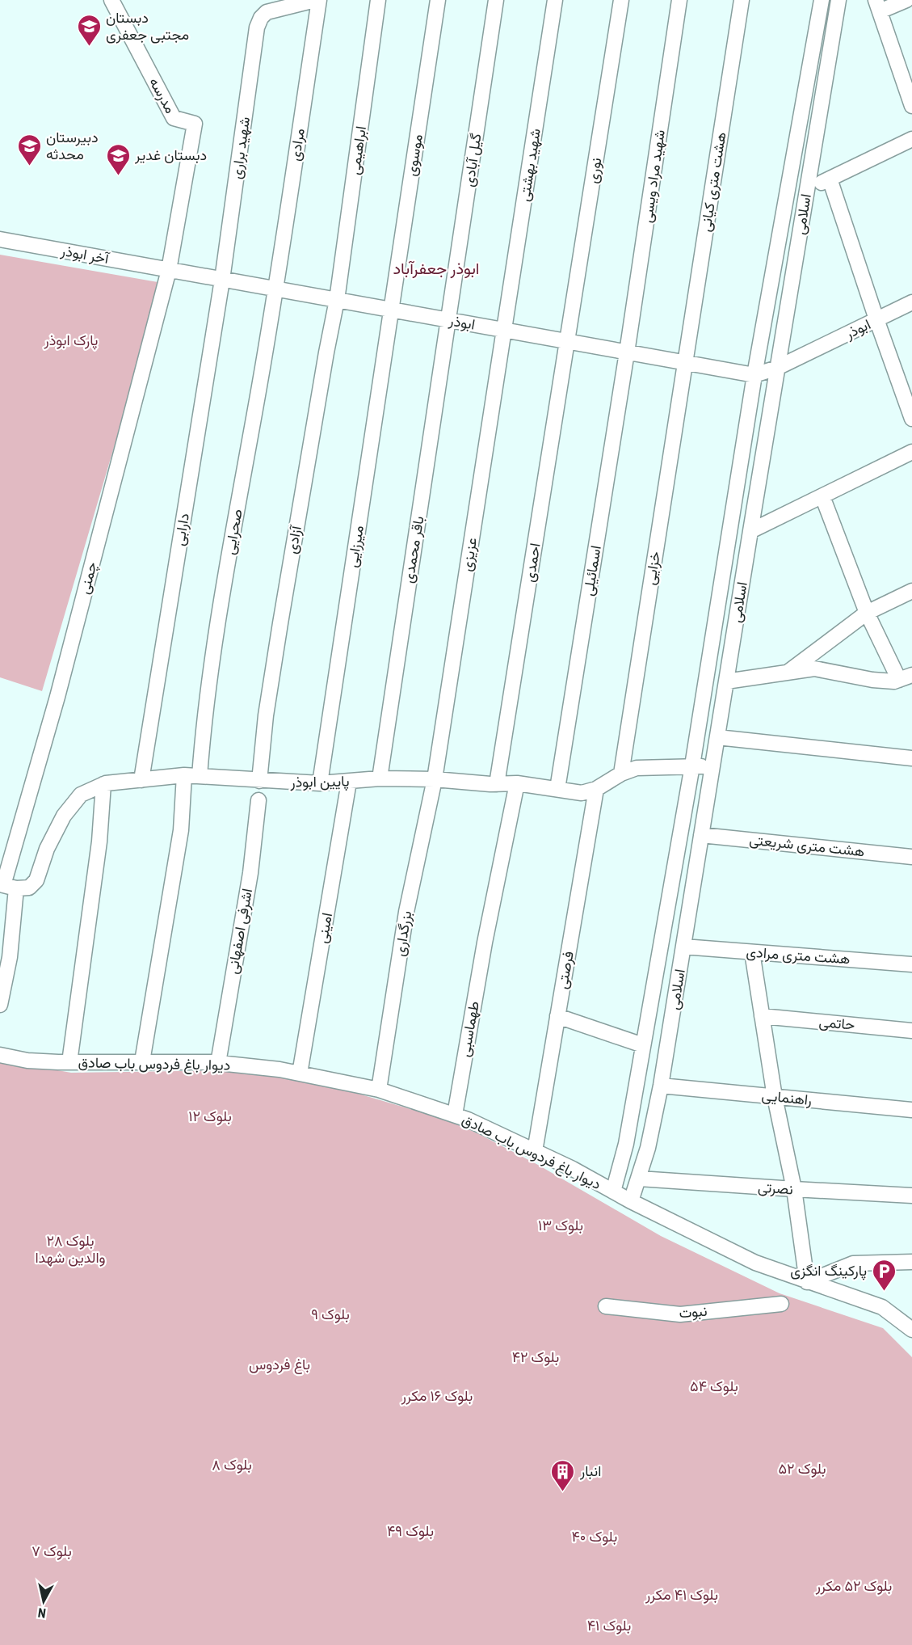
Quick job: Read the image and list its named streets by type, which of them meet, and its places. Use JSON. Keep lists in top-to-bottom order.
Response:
{
  "streets": {
    "street": [
      "مدرسه",
      "مرادی",
      "شهید براری",
      "ابراهیمی",
      "موسوی",
      "گیل آبادی",
      "شهید بهشتی",
      "نوری",
      "شهید مراد ویسی",
      "هشت متری کیانی",
      "اسلامی",
      "آخر ابوذر",
      "ابوذر",
      "دارابی",
      "صحرایی",
      "آزادی",
      "میرزایی",
      "باقر محمدی",
      "عزیزی",
      "احمدی",
      "خزایی",
      "اسمائیلی",
      "چمنی",
      "پایین ابوذر",
      "هشت متری شریعتی",
      "امینی",
      "اشرفی اصفهانی",
      "بزرگداری",
      "هشت متری مرادی",
      "فرصتی",
      "حاتمی",
      "طهماسبی",
      "دیوار باغ فردوس باب صادق",
      "راهنمایی",
      "نصرتی",
      "نبوت"
    ]
  },
  "crossings": [
    ["مدرسه", "آخر ابوذر"],
    ["مدرسه", "ابوذر"],
    ["مدرسه", "چمنی"],
    ["مرادی", "ابوذر"],
    ["مرادی", "صحرایی"],
    ["شهید براری", "ابوذر"],
    ["شهید براری", "دارابی"],
    ["ابراهیمی", "ابوذر"],
    ["ابراهیمی", "آزادی"],
    ["موسوی", "ابوذر"],
    ["موسوی", "میرزایی"],
    ["گیل آبادی", "ابوذر"],
    ["گیل آبادی", "باقر محمدی"],
    ["شهید بهشتی", "ابوذر"],
    ["شهید بهشتی", "عزیزی"],
    ["نوری", "ابوذر"],
    ["نوری", "احمدی"],
    ["شهید مراد ویسی", "ابوذر"],
    ["شهید مراد ویسی", "اسمائیلی"],
    ["هشت متری کیانی", "ابوذر"],
    ["هشت متری کیانی", "خزایی"],
    ["اسلامی", "ابوذر"],
    ["اسلامی", "پایین ابوذر"],
    ["اسلامی", "هشت متری شریعتی"],
    ["اسلامی", "هشت متری مرادی"],
    ["اسلامی", "دیوار باغ فردوس باب صادق"],
    ["اسلامی", "راهنمایی"],
    ["اسلامی", "نصرتی"],
    ["آخر ابوذر", "ابوذر"],
    ["آخر ابوذر", "چمنی"],
    ["ابوذر", "دارابی"],
    ["ابوذر", "صحرایی"],
    ["ابوذر", "آزادی"],
    ["ابوذر", "میرزایی"],
    ["ابوذر", "باقر محمدی"],
    ["ابوذر", "عزیزی"],
    ["ابوذر", "احمدی"],
    ["ابوذر", "خزایی"],
    ["ابوذر", "اسمائیلی"],
    ["ابوذر", "چمنی"],
    ["دارابی", "پایین ابوذر"],
    ["صحرایی", "پایین ابوذر"],
    ["آزادی", "پایین ابوذر"],
    ["میرزایی", "پایین ابوذر"],
    ["باقر محمدی", "پایین ابوذر"],
    ["عزیزی", "پایین ابوذر"],
    ["عزیزی", "بزرگداری"],
    ["احمدی", "پایین ابوذر"],
    ["خزایی", "پایین ابوذر"],
    ["اسمائیلی", "پایین ابوذر"],
    ["چمنی", "پایین ابوذر"],
    ["پایین ابوذر", "امینی"],
    ["پایین ابوذر", "بزرگداری"],
    ["پایین ابوذر", "فرصتی"],
    ["پایین ابوذر", "طهماسبی"],
    ["امینی", "دیوار باغ فردوس باب صادق"],
    ["اشرفی اصفهانی", "دیوار باغ فردوس باب صادق"],
    ["بزرگداری", "دیوار باغ فردوس باب صادق"],
    ["فرصتی", "دیوار باغ فردوس باب صادق"],
    ["طهماسبی", "دیوار باغ فردوس باب صادق"]
  ],
  "districts": ["ابوذر جعفرآباد"],
  "parks": [
    "پارک ابوذر",
    "بلوک ۱۲",
    "بلوک ۱۳",
    "بلوک ۲۸ والدین شهدا",
    "بلوک ۹",
    "بلوک ۴۲",
    "باغ فردوس",
    "بلوک ۵۴",
    "بلوک ۱۶ مکرر",
    "بلوک ۸",
    "بلوک ۵۲",
    "بلوک ۴۹",
    "بلوک ۴۰",
    "بلوک ۷",
    "بلوک ۵۲ مکرر",
    "بلوک ۴۱ مکرر",
    "بلوک ۴۱"
  ],
  "places": {
    "school or university": ["دبستان مجتبی جعفری", "دبیرستان محدثه", "دبستان غدیر"],
    "parking": ["پارکینگ انگزی"],
    "building": ["انبار"]
  },
  "north": "bottom"
}
